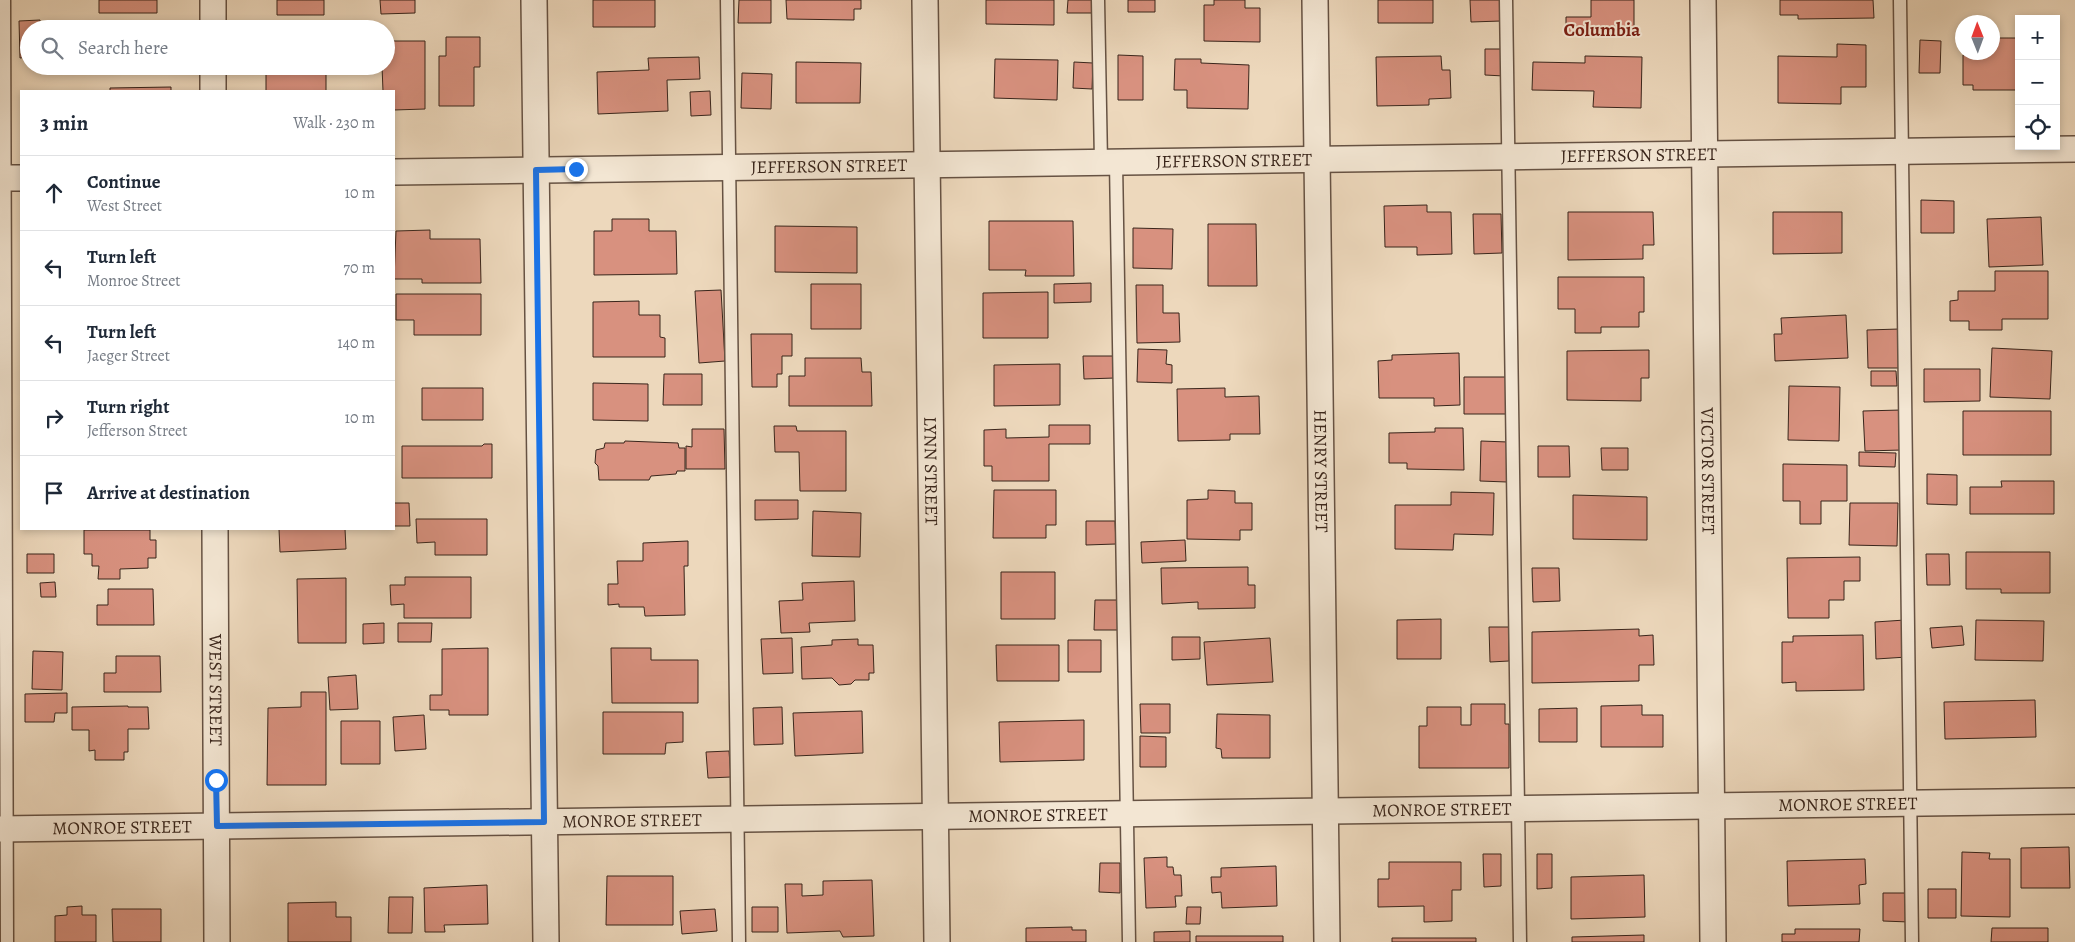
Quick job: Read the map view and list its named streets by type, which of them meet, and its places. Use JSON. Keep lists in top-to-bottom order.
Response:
{
  "streets": {
    "street": [
      "JEFFERSON STREET",
      "LYNN STREET",
      "HENRY STREET",
      "VICTOR STREET",
      "WEST STREET",
      "MONROE STREET"
    ]
  },
  "crossings": [
    ["JEFFERSON STREET", "LYNN STREET"],
    ["JEFFERSON STREET", "HENRY STREET"],
    ["JEFFERSON STREET", "VICTOR STREET"],
    ["LYNN STREET", "MONROE STREET"],
    ["HENRY STREET", "MONROE STREET"],
    ["VICTOR STREET", "MONROE STREET"],
    ["WEST STREET", "MONROE STREET"]
  ],
  "districts": ["Columbia"],
  "north": "top",
  "page": {
    "map_buttons": ["+", "−"],
    "search": "Search here",
    "heading": ["3 min", "Walk · 230 m"],
    "list": [
      ["Continue", "West Street", "10 m"],
      ["Turn left", "Monroe Street", "70 m"],
      ["Turn left", "Jaeger Street", "140 m"],
      ["Turn right", "Jefferson Street", "10 m"],
      "Arrive at destination"
    ]
  }
}
